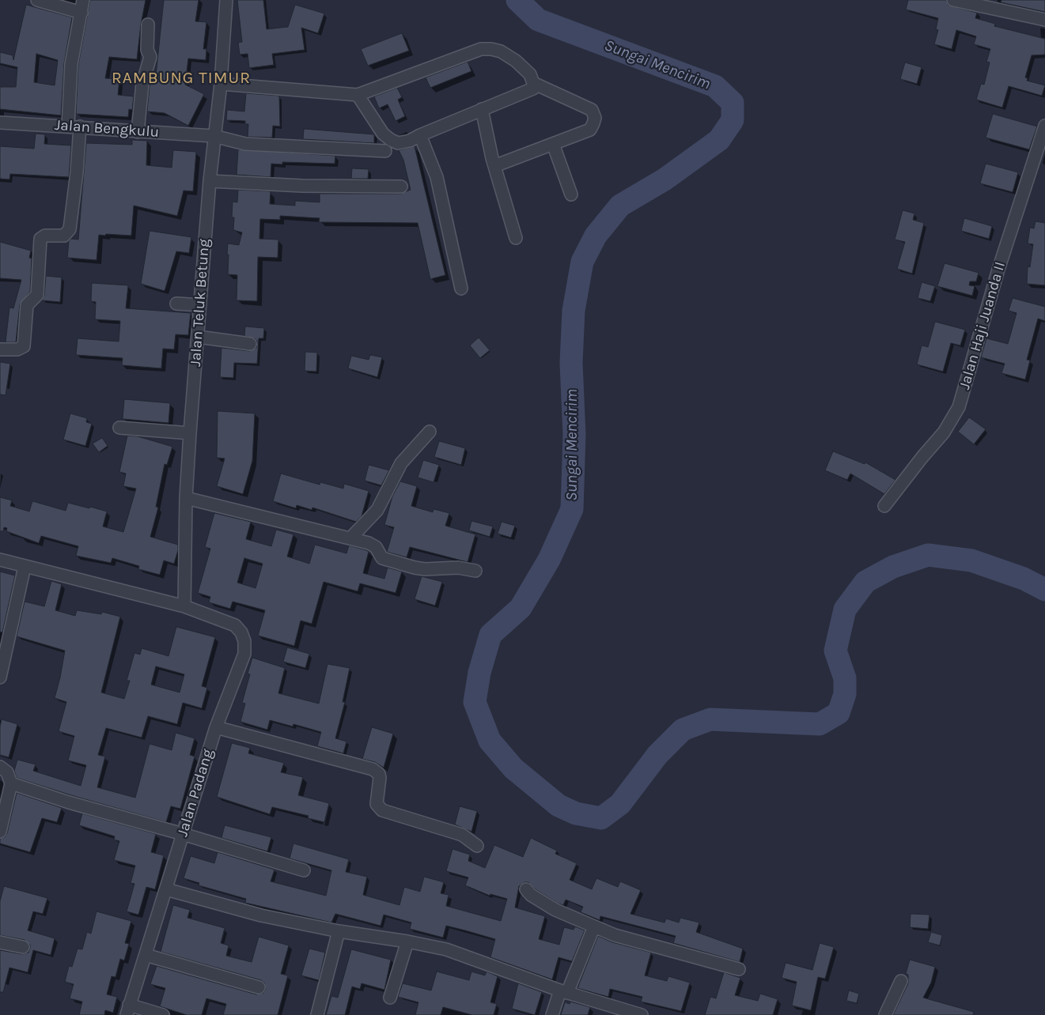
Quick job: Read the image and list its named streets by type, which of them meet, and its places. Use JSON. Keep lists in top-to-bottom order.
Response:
{
  "streets": {
    "street": [
      "Jalan Bengkulu",
      "Jalan Teluk Betung",
      "Jalan Haji Juanda II",
      "Jalan Padang"
    ]
  },
  "crossings": [
    ["Jalan Bengkulu", "Jalan Teluk Betung"],
    ["Jalan Teluk Betung", "Jalan Padang"]
  ],
  "districts": ["RAMBUNG TIMUR"],
  "water": ["Sungai Mencirim"]
}
